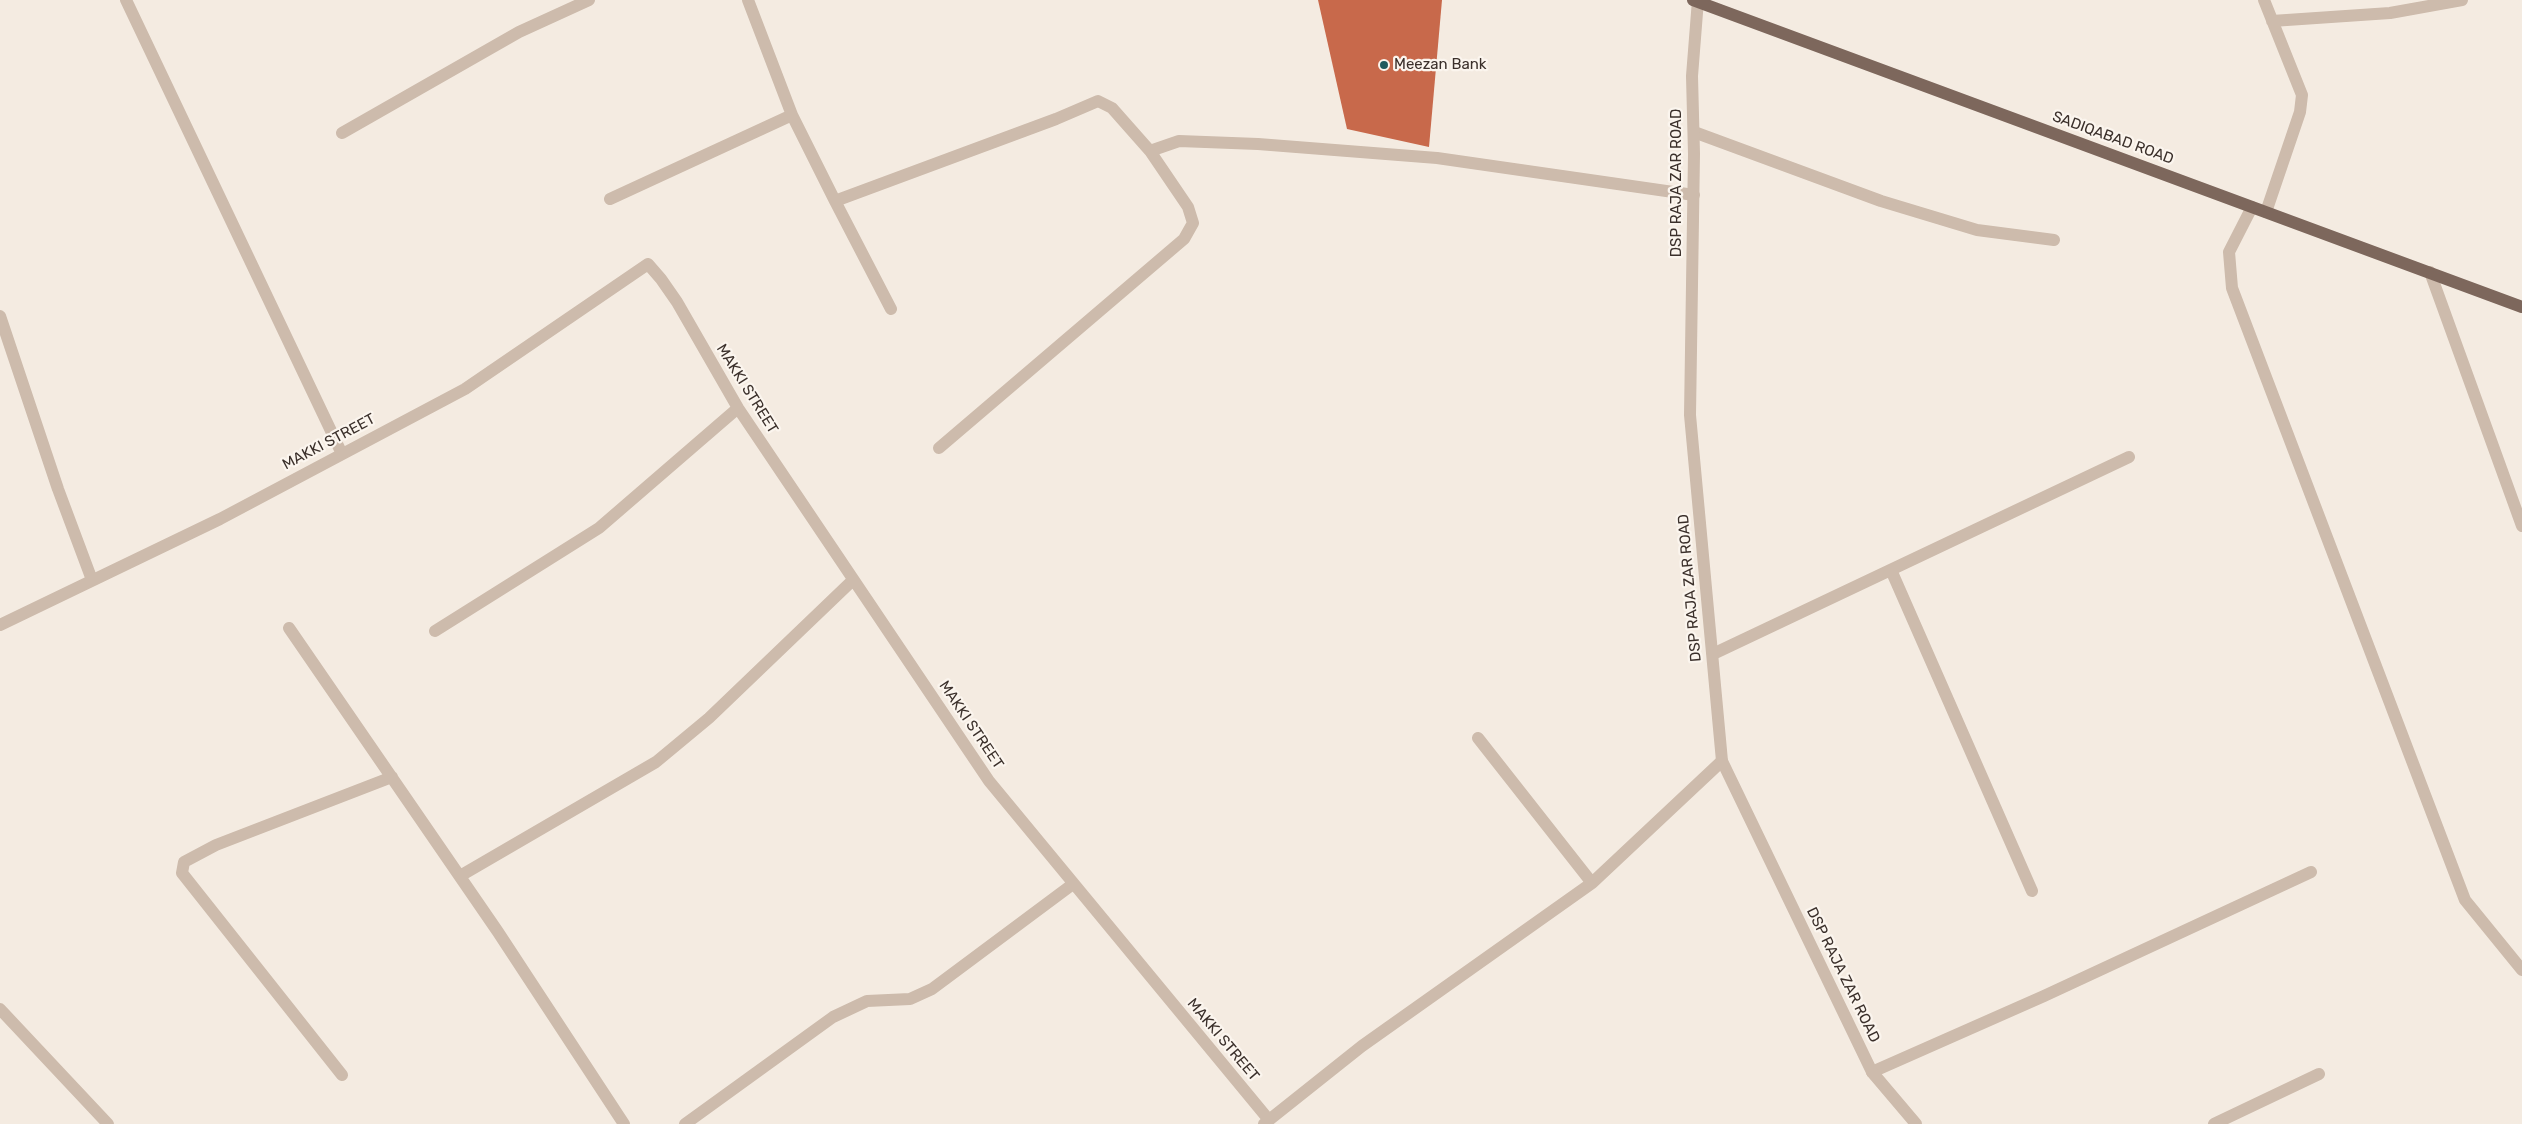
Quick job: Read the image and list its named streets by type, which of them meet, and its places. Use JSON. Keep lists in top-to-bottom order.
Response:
{
  "streets": {
    "main road": ["SADIQABAD ROAD"],
    "street": ["DSP RAJA ZAR ROAD", "MAKKI STREET"]
  },
  "crossings": [
    ["SADIQABAD ROAD", "DSP RAJA ZAR ROAD"]
  ],
  "places": ["Meezan Bank"]
}
